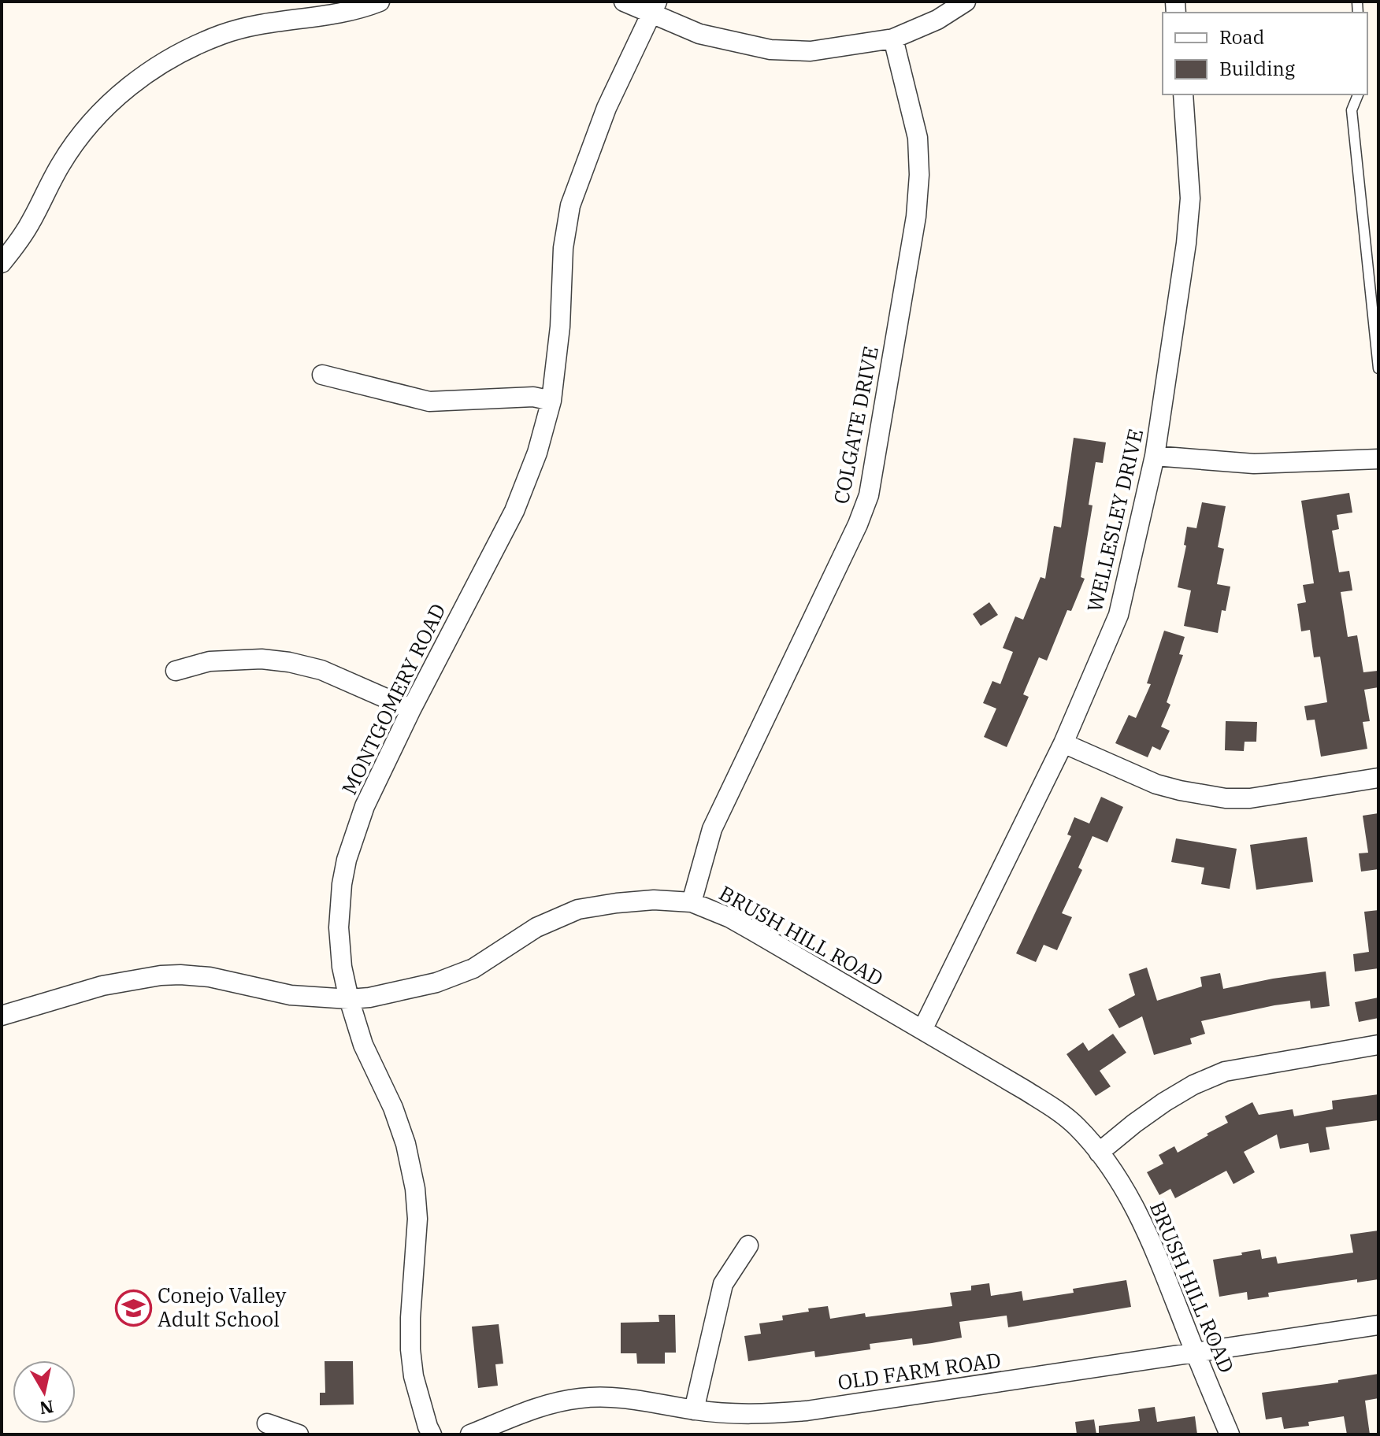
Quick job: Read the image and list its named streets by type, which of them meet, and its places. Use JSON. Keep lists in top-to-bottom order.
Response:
{
  "streets": {
    "street": [
      "COLGATE DRIVE",
      "WELLESLEY DRIVE",
      "MONTGOMERY ROAD",
      "BRUSH HILL ROAD",
      "OLD FARM ROAD"
    ]
  },
  "crossings": [
    ["COLGATE DRIVE", "BRUSH HILL ROAD"],
    ["WELLESLEY DRIVE", "BRUSH HILL ROAD"],
    ["MONTGOMERY ROAD", "BRUSH HILL ROAD"],
    ["BRUSH HILL ROAD", "OLD FARM ROAD"]
  ],
  "places": {
    "school or university": ["Conejo Valley Adult School"]
  },
  "legend": ["Road", "Building"],
  "north": "bottom"
}
